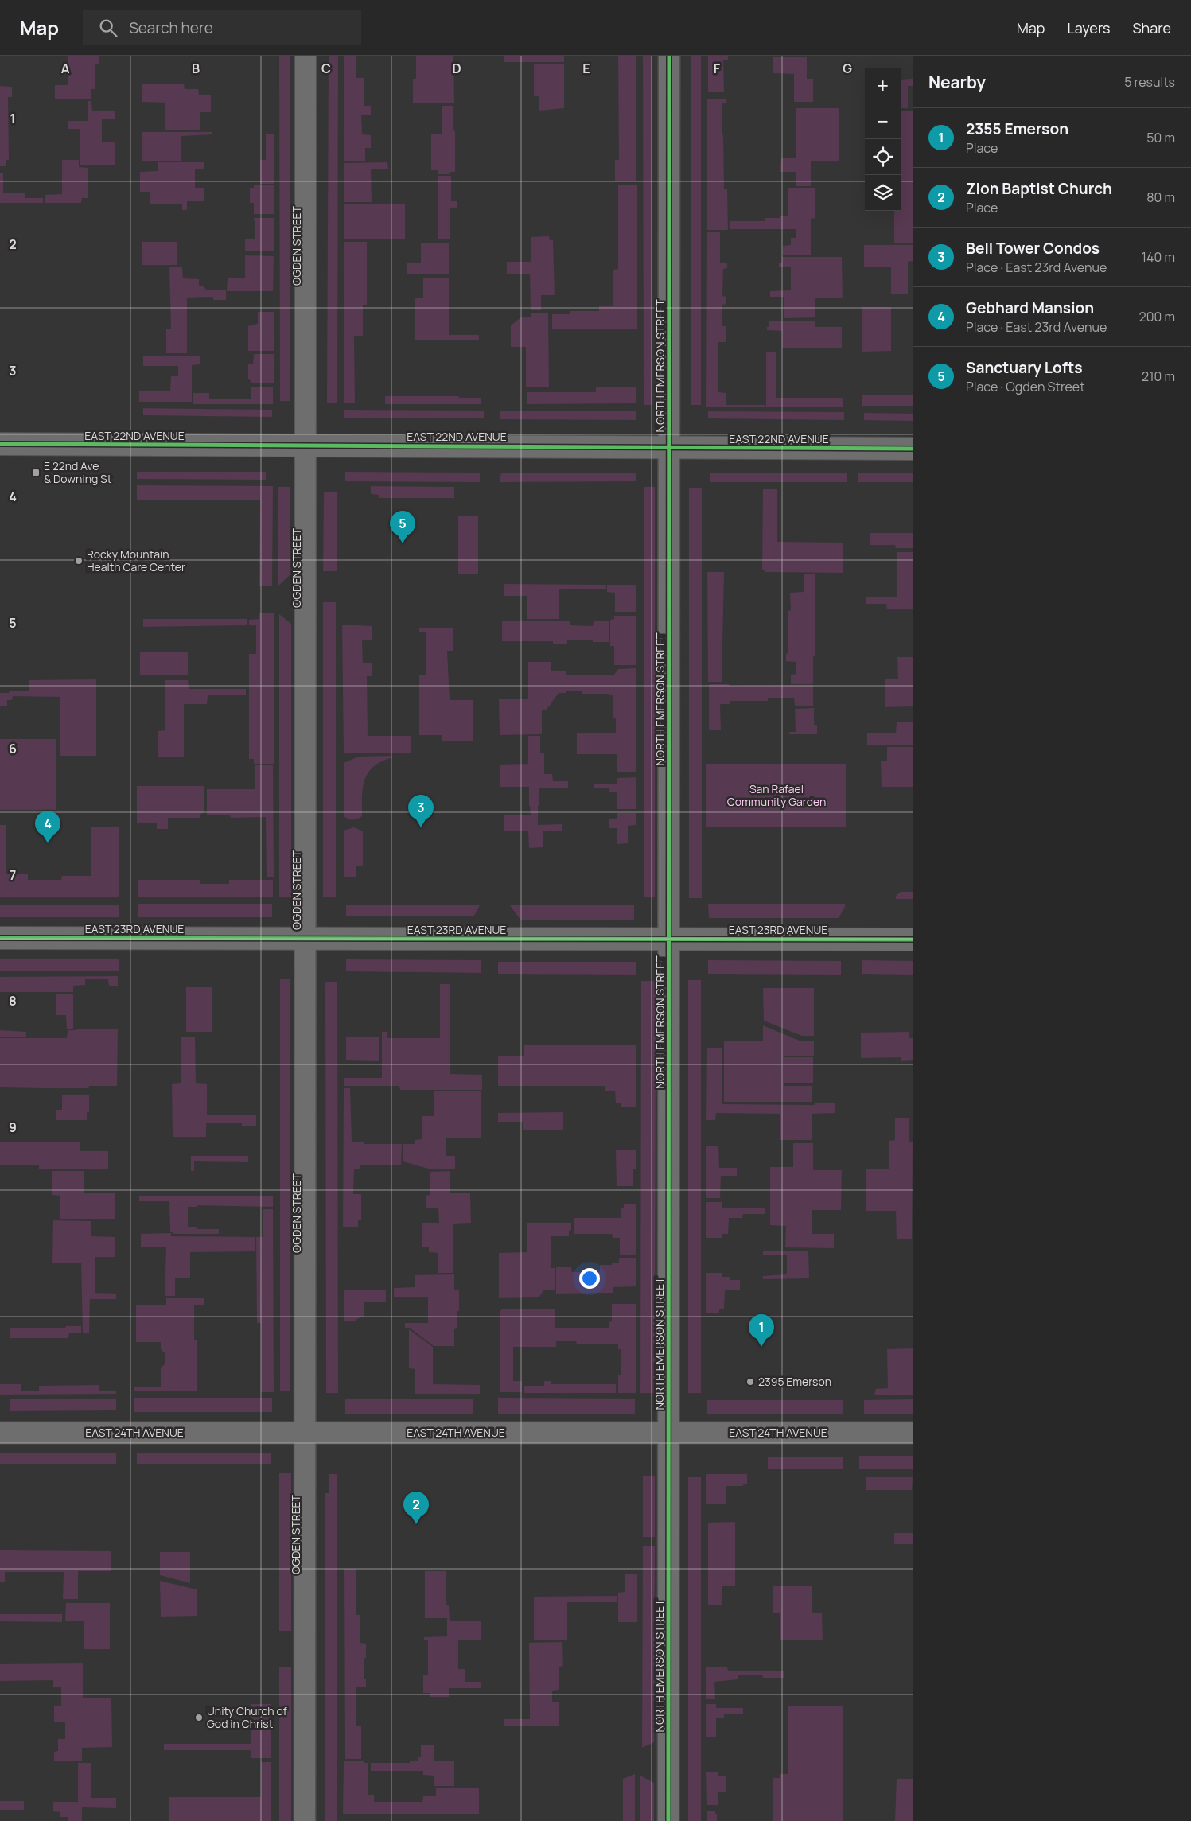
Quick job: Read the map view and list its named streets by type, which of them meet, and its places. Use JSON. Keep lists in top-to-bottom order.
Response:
{
  "streets": {
    "street": [
      "OGDEN STREET",
      "NORTH EMERSON STREET",
      "EAST 22ND AVENUE",
      "EAST 23RD AVENUE",
      "EAST 24TH AVENUE"
    ]
  },
  "crossings": [
    ["OGDEN STREET", "EAST 22ND AVENUE"],
    ["OGDEN STREET", "EAST 23RD AVENUE"],
    ["OGDEN STREET", "EAST 24TH AVENUE"],
    ["NORTH EMERSON STREET", "EAST 22ND AVENUE"],
    ["NORTH EMERSON STREET", "EAST 23RD AVENUE"],
    ["NORTH EMERSON STREET", "EAST 24TH AVENUE"]
  ],
  "parks": ["San Rafael Community Garden"],
  "places": {
    "transit": ["E 22nd Ave & Downing St"],
    "other": ["Rocky Mountain Health Care Center", "2395 Emerson", "Unity Church of God in Christ"]
  },
  "page": {
    "header": "Map",
    "search": "Search here",
    "nav": ["Map", "Layers", "Share"],
    "heading": ["Nearby", "5 results"],
    "map_buttons": ["+", "−"],
    "list": [
      {
        "mark": "1",
        "name": "2355 Emerson",
        "note": "Place",
        "value": "50 m"
      },
      {
        "mark": "2",
        "name": "Zion Baptist Church",
        "note": "Place",
        "value": "80 m"
      },
      {
        "mark": "3",
        "name": "Bell Tower Condos",
        "note": "Place · East 23rd Avenue",
        "value": "140 m"
      },
      {
        "mark": "4",
        "name": "Gebhard Mansion",
        "note": "Place · East 23rd Avenue",
        "value": "200 m"
      },
      {
        "mark": "5",
        "name": "Sanctuary Lofts",
        "note": "Place · Ogden Street",
        "value": "210 m"
      }
    ],
    "pins": [
      "5",
      "3",
      "4",
      "1",
      "2"
    ]
  },
  "grid": {
    "columns": [
      "A",
      "B",
      "C",
      "D",
      "E",
      "F",
      "G"
    ],
    "rows": [
      "1",
      "2",
      "3",
      "4",
      "5",
      "6",
      "7",
      "8",
      "9"
    ]
  }
}
